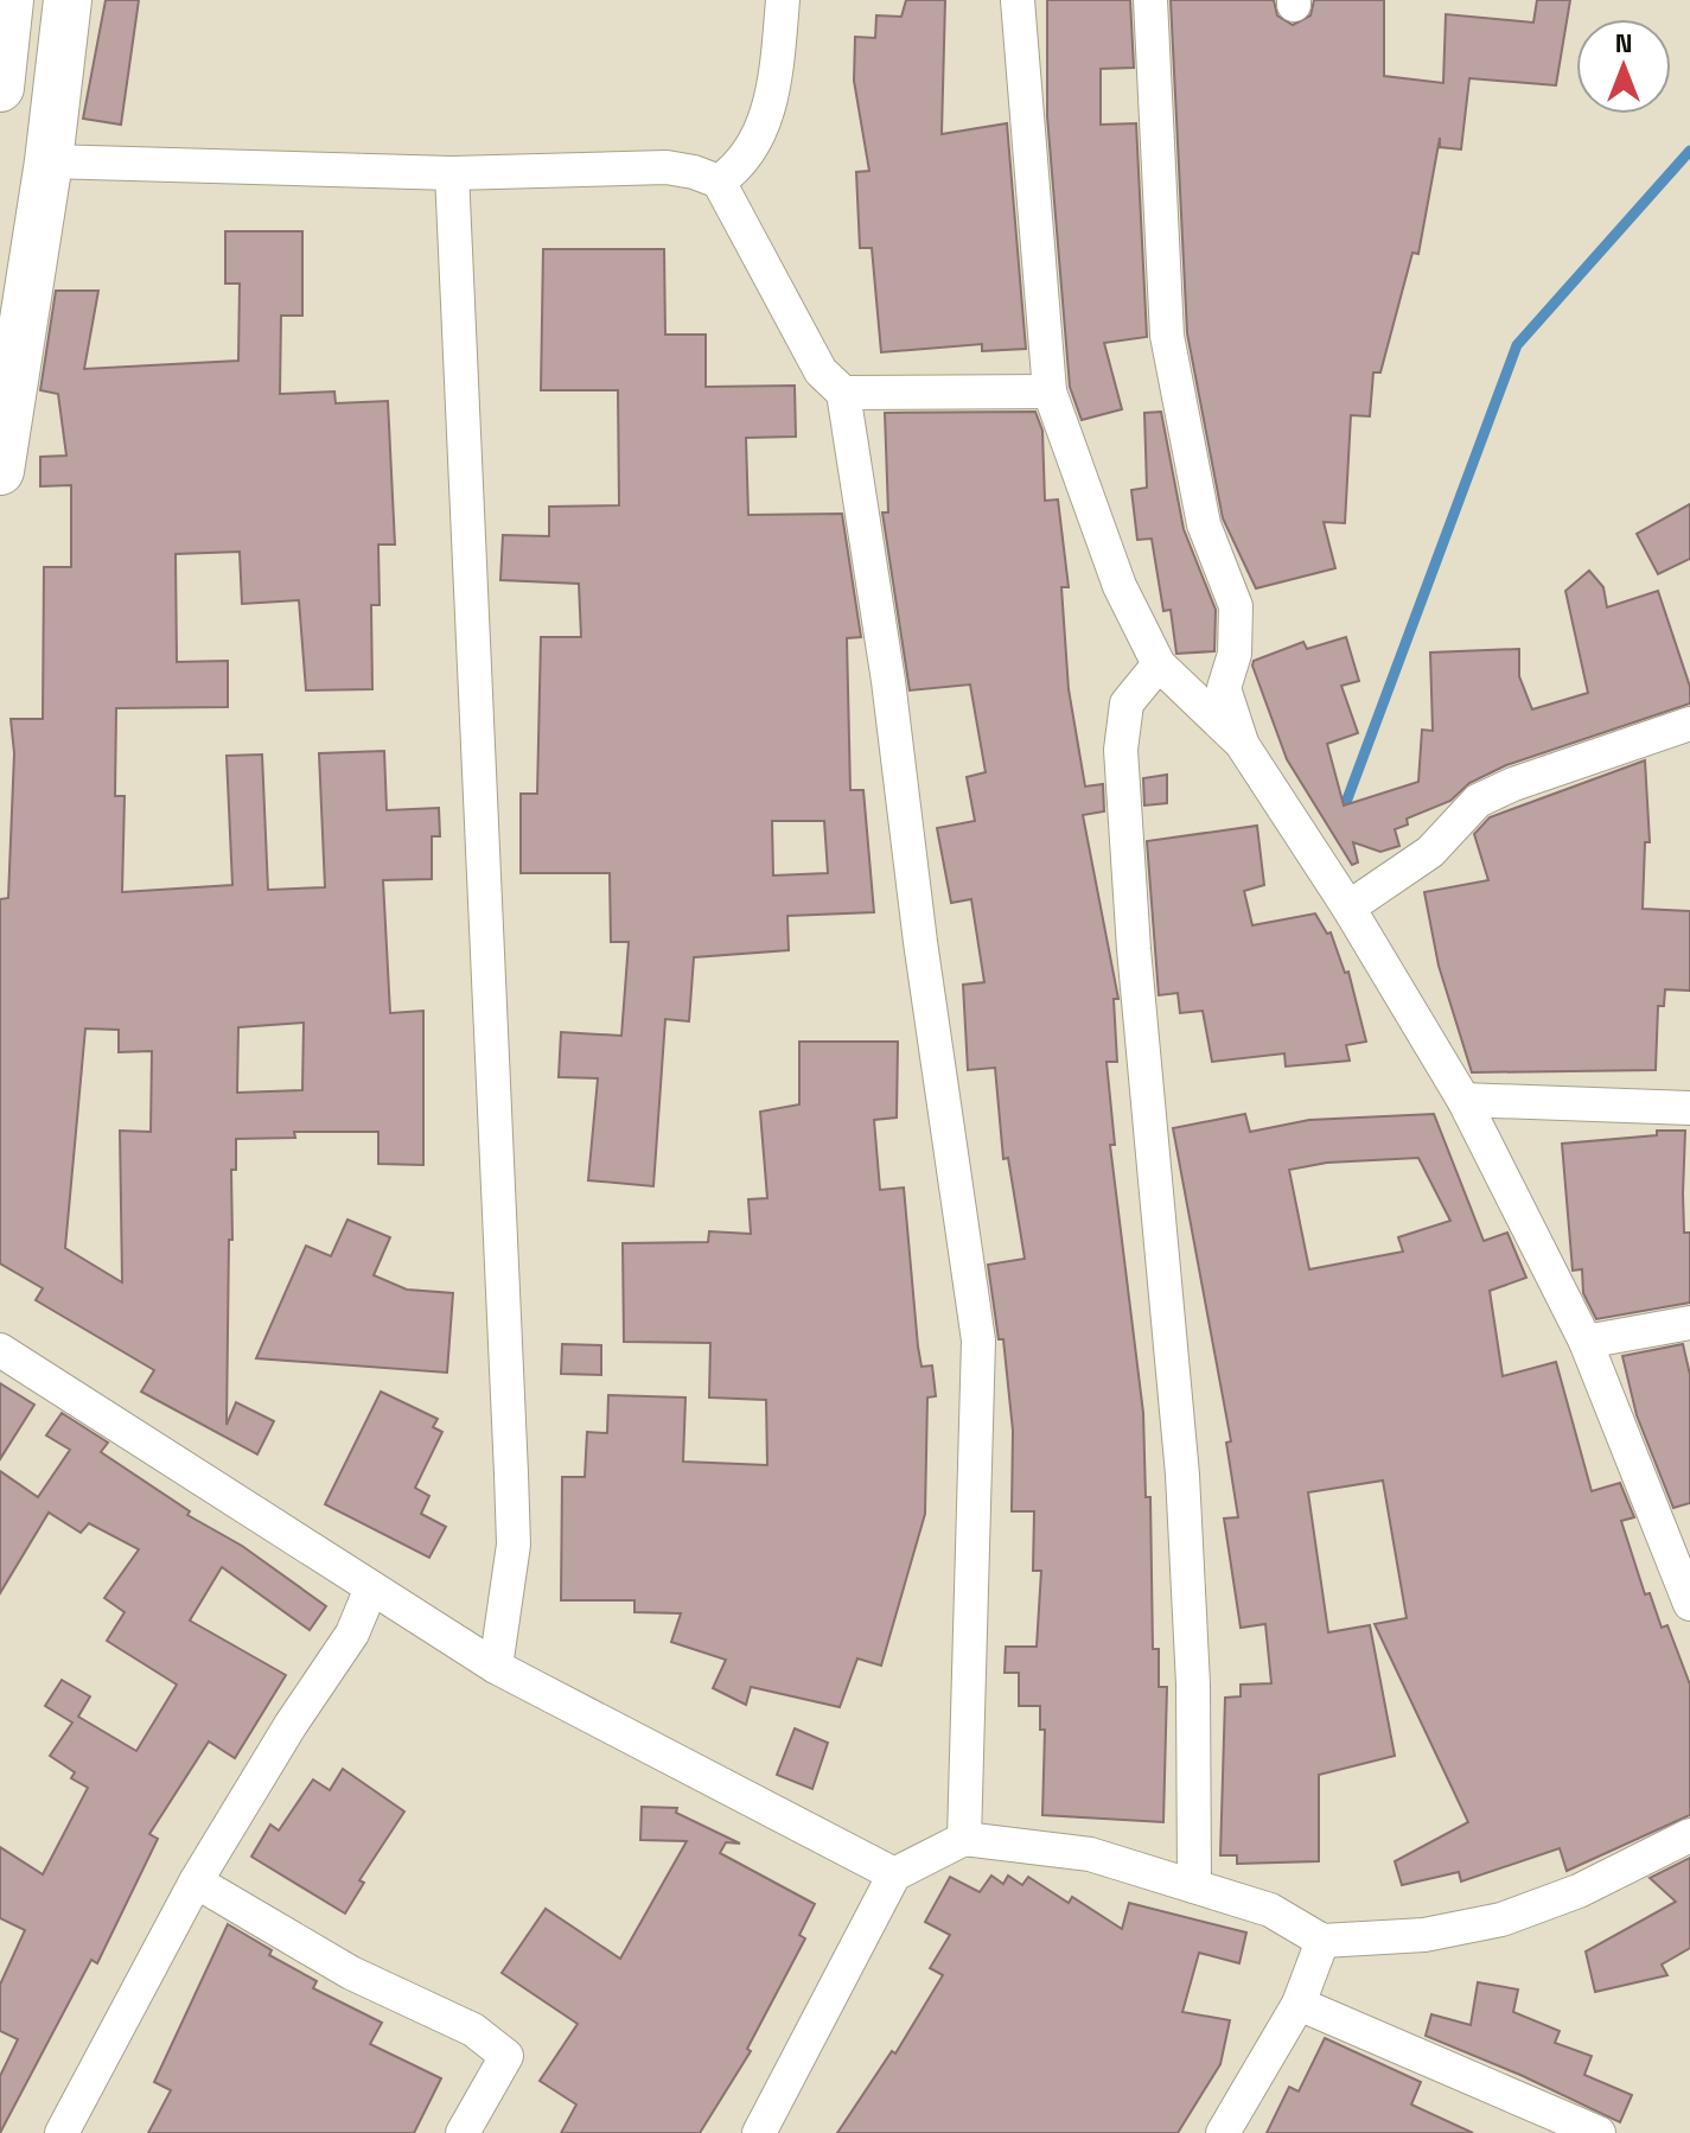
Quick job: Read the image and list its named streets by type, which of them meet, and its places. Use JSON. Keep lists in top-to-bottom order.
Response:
{
  "north": "top"
}
